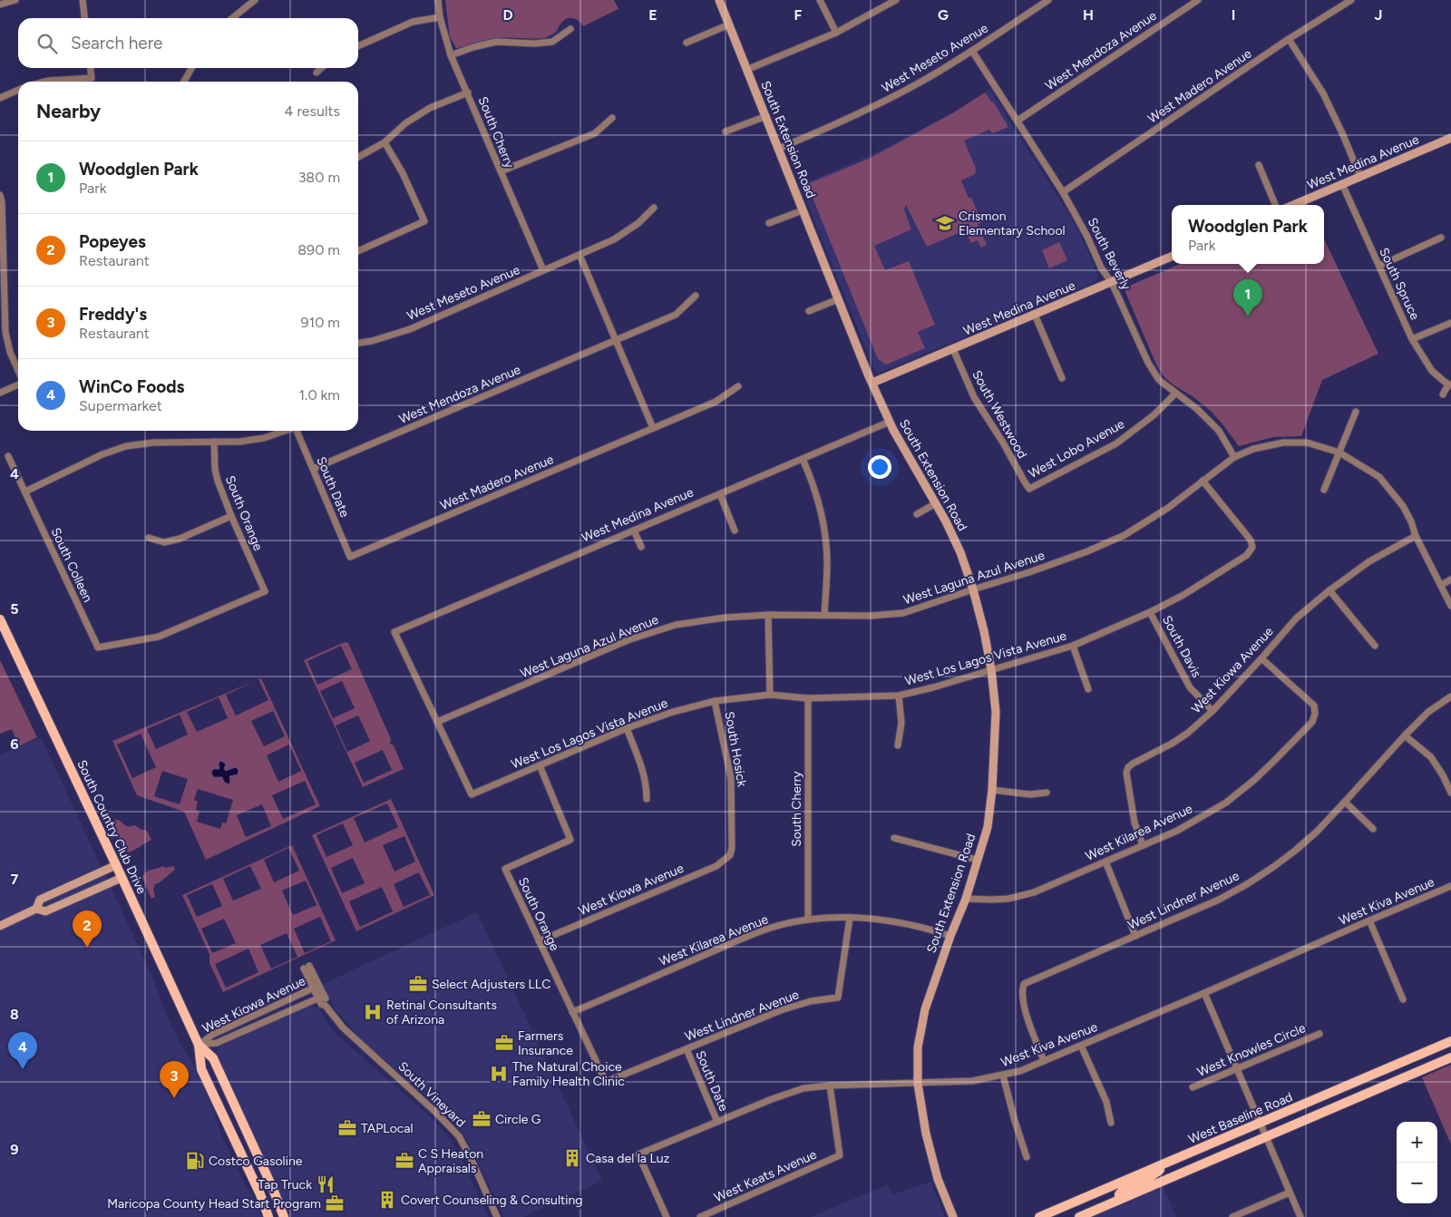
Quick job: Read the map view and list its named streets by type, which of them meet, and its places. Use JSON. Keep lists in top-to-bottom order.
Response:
{
  "streets": {
    "main road": ["South Country Club Drive", "West Baseline Road"],
    "street": [
      "West Mendoza Avenue",
      "West Meseto Avenue",
      "West Madero Avenue",
      "South Cherry",
      "South Extension Road",
      "West Medina Avenue",
      "South Beverly",
      "South Spruce",
      "South Westwood",
      "West Lobo Avenue",
      "South Date",
      "South Orange",
      "South Colleen",
      "West Laguna Azul Avenue",
      "South Davis",
      "West Los Lagos Vista Avenue",
      "West Kiowa Avenue",
      "South Hosick",
      "West Kilarea Avenue",
      "West Lindner Avenue",
      "West Kiva Avenue",
      "West Knowles Circle",
      "South Vineyard",
      "West Keats Avenue"
    ]
  },
  "crossings": [
    ["West Mendoza Avenue", "South Beverly"],
    ["West Mendoza Avenue", "South Date"],
    ["West Meseto Avenue", "South Cherry"],
    ["West Meseto Avenue", "South Extension Road"],
    ["West Meseto Avenue", "South Beverly"],
    ["West Madero Avenue", "South Beverly"],
    ["West Madero Avenue", "South Date"],
    ["South Cherry", "West Los Lagos Vista Avenue"],
    ["South Cherry", "West Kilarea Avenue"],
    ["South Extension Road", "West Medina Avenue"],
    ["South Extension Road", "West Laguna Azul Avenue"],
    ["South Extension Road", "West Los Lagos Vista Avenue"],
    ["South Extension Road", "West Kilarea Avenue"],
    ["South Extension Road", "West Kiva Avenue"],
    ["West Medina Avenue", "South Beverly"],
    ["West Medina Avenue", "South Spruce"],
    ["West Medina Avenue", "South Westwood"],
    ["West Medina Avenue", "West Laguna Azul Avenue"],
    ["West Medina Avenue", "West Los Lagos Vista Avenue"],
    ["South Beverly", "West Lobo Avenue"],
    ["South Beverly", "West Laguna Azul Avenue"],
    ["South Westwood", "West Lobo Avenue"],
    ["South Date", "West Lindner Avenue"],
    ["South Date", "West Kiva Avenue"],
    ["South Orange", "South Colleen"],
    ["South Orange", "West Los Lagos Vista Avenue"],
    ["South Orange", "West Kiowa Avenue"],
    ["South Orange", "West Kilarea Avenue"],
    ["South Orange", "West Lindner Avenue"],
    ["West Laguna Azul Avenue", "West Los Lagos Vista Avenue"],
    ["West Laguna Azul Avenue", "West Kiowa Avenue"],
    ["South Davis", "West Los Lagos Vista Avenue"],
    ["South Davis", "West Kiowa Avenue"],
    ["West Los Lagos Vista Avenue", "South Hosick"],
    ["West Kiowa Avenue", "South Hosick"],
    ["West Kiowa Avenue", "South Country Club Drive"],
    ["West Kiowa Avenue", "West Kilarea Avenue"],
    ["West Kiowa Avenue", "South Vineyard"],
    ["West Kilarea Avenue", "West Lindner Avenue"],
    ["West Lindner Avenue", "West Kiva Avenue"],
    ["West Kiva Avenue", "West Keats Avenue"]
  ],
  "places": {
    "school or university": ["Crismon Elementary School"],
    "office": [
      "Select Adjusters LLC",
      "Farmers Insurance",
      "Circle G",
      "TAPLocal",
      "C S Heaton Appraisals",
      "Maricopa County Head Start Program"
    ],
    "hospital": ["Retinal Consultants of Arizona", "The Natural Choice Family Health Clinic"],
    "building": ["Casa del la Luz", "Covert Counseling & Consulting"],
    "fuel station": ["Costco Gasoline"],
    "restaurant": ["Tap Truck"]
  },
  "page": {
    "search": "Search here",
    "heading": ["Nearby", "4 results"],
    "list": [
      {
        "mark": "1",
        "name": "Woodglen Park",
        "note": "Park",
        "value": "380 m"
      },
      {
        "mark": "2",
        "name": "Popeyes",
        "note": "Restaurant",
        "value": "890 m"
      },
      {
        "mark": "3",
        "name": "Freddy's",
        "note": "Restaurant",
        "value": "910 m"
      },
      {
        "mark": "4",
        "name": "WinCo Foods",
        "note": "Supermarket",
        "value": "1.0 km"
      }
    ],
    "popup": ["Woodglen Park", "Park"],
    "pins": [
      "1",
      "2",
      "4",
      "3"
    ],
    "map_buttons": ["+", "−"]
  },
  "grid": {
    "columns": [
      "D",
      "E",
      "F",
      "G",
      "H",
      "I",
      "J"
    ],
    "rows": [
      "4",
      "5",
      "6",
      "7",
      "8",
      "9"
    ]
  }
}
